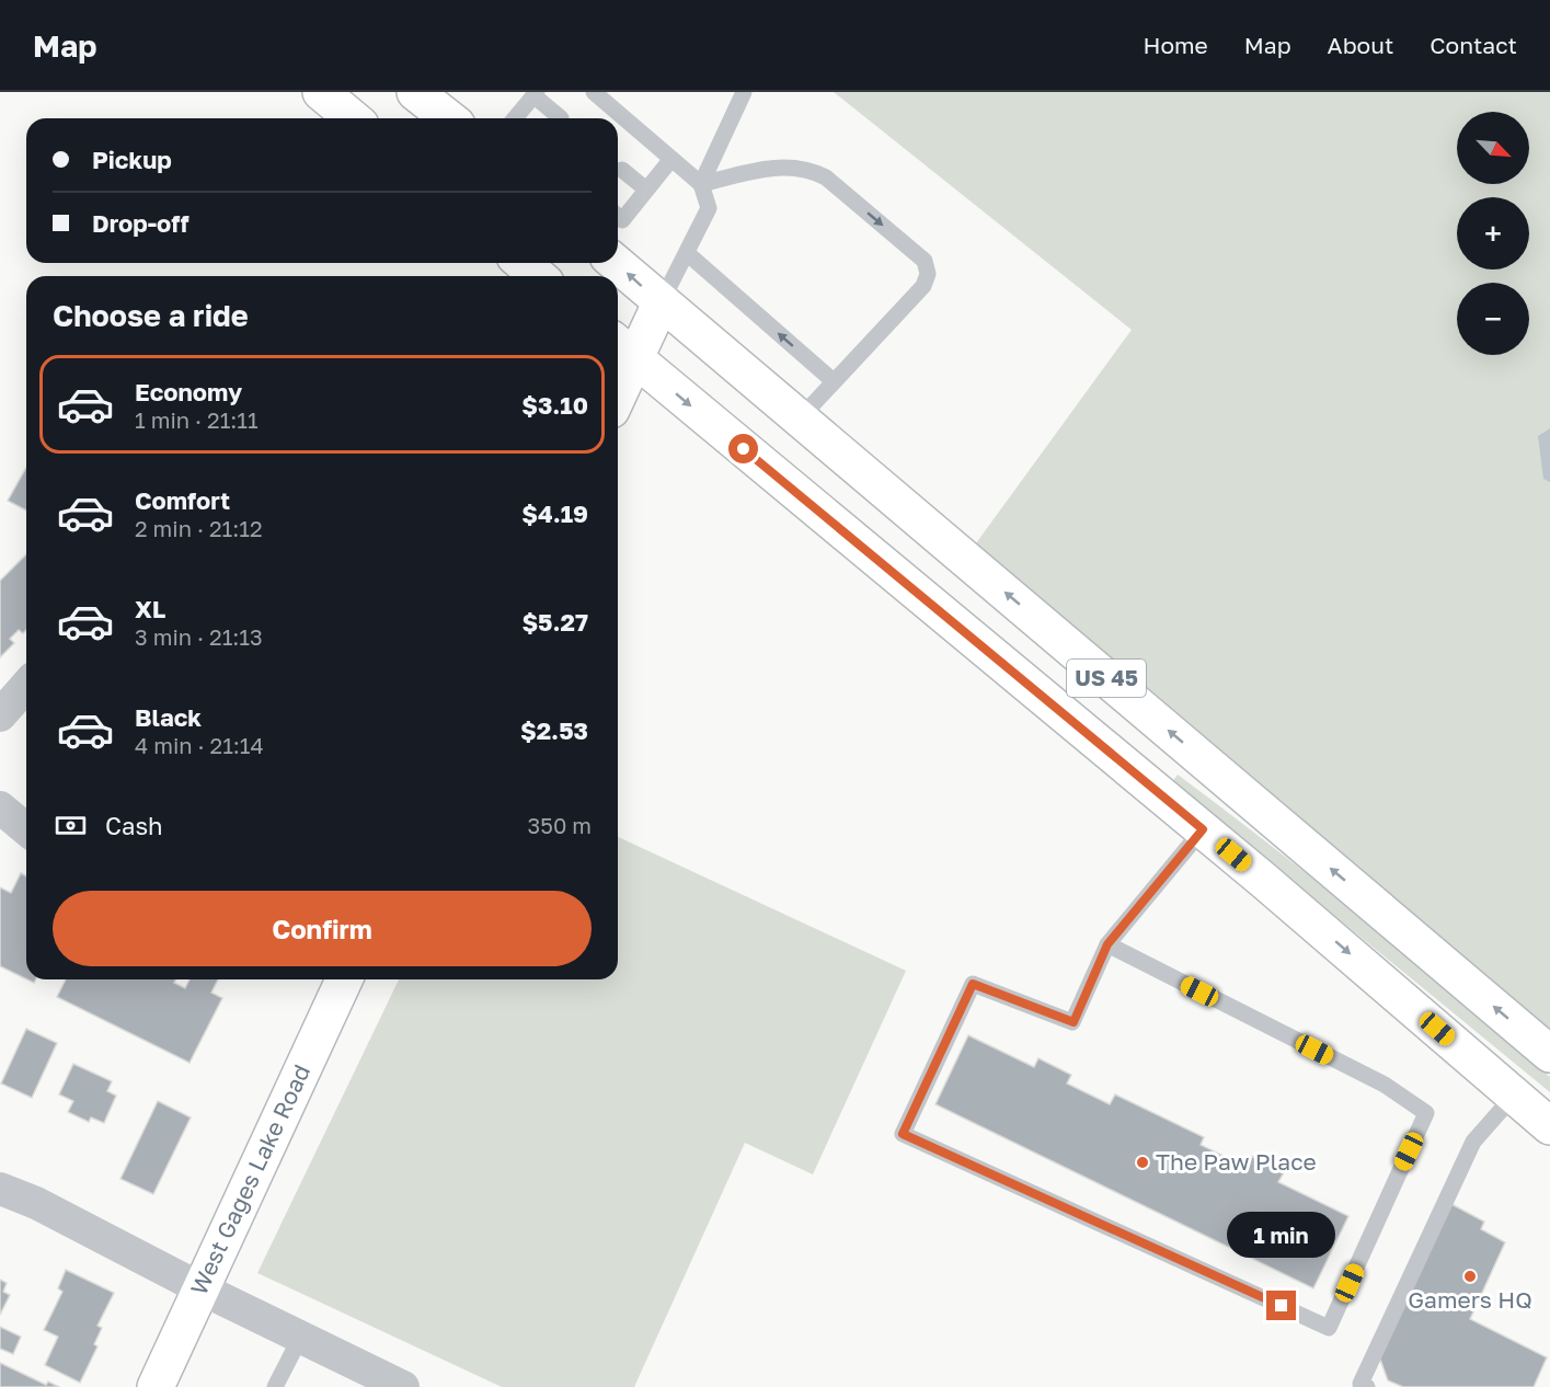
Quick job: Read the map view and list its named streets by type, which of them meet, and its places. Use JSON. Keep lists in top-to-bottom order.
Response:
{
  "streets": {
    "main road": ["US 45", "West Gages Lake Road"]
  },
  "places": ["The Paw Place", "Gamers HQ"],
  "north": "bottom right",
  "page": {
    "header": "Map",
    "nav": [
      "Home",
      "Map",
      "About",
      "Contact"
    ],
    "map_buttons": ["+", "−"],
    "banner": ["Pickup", "Drop-off"],
    "heading": "Choose a ride",
    "list": [
      {
        "name": "Economy",
        "note": "1 min · 21:11",
        "value": "$3.10"
      },
      {
        "name": "Comfort",
        "note": "2 min · 21:12",
        "value": "$4.19"
      },
      {
        "name": "XL",
        "note": "3 min · 21:13",
        "value": "$5.27"
      },
      {
        "name": "Black",
        "note": "4 min · 21:14",
        "value": "$2.53"
      }
    ],
    "pay": ["Cash", "350 m"],
    "buttons": "Confirm",
    "bubble": "1 min"
  }
}
